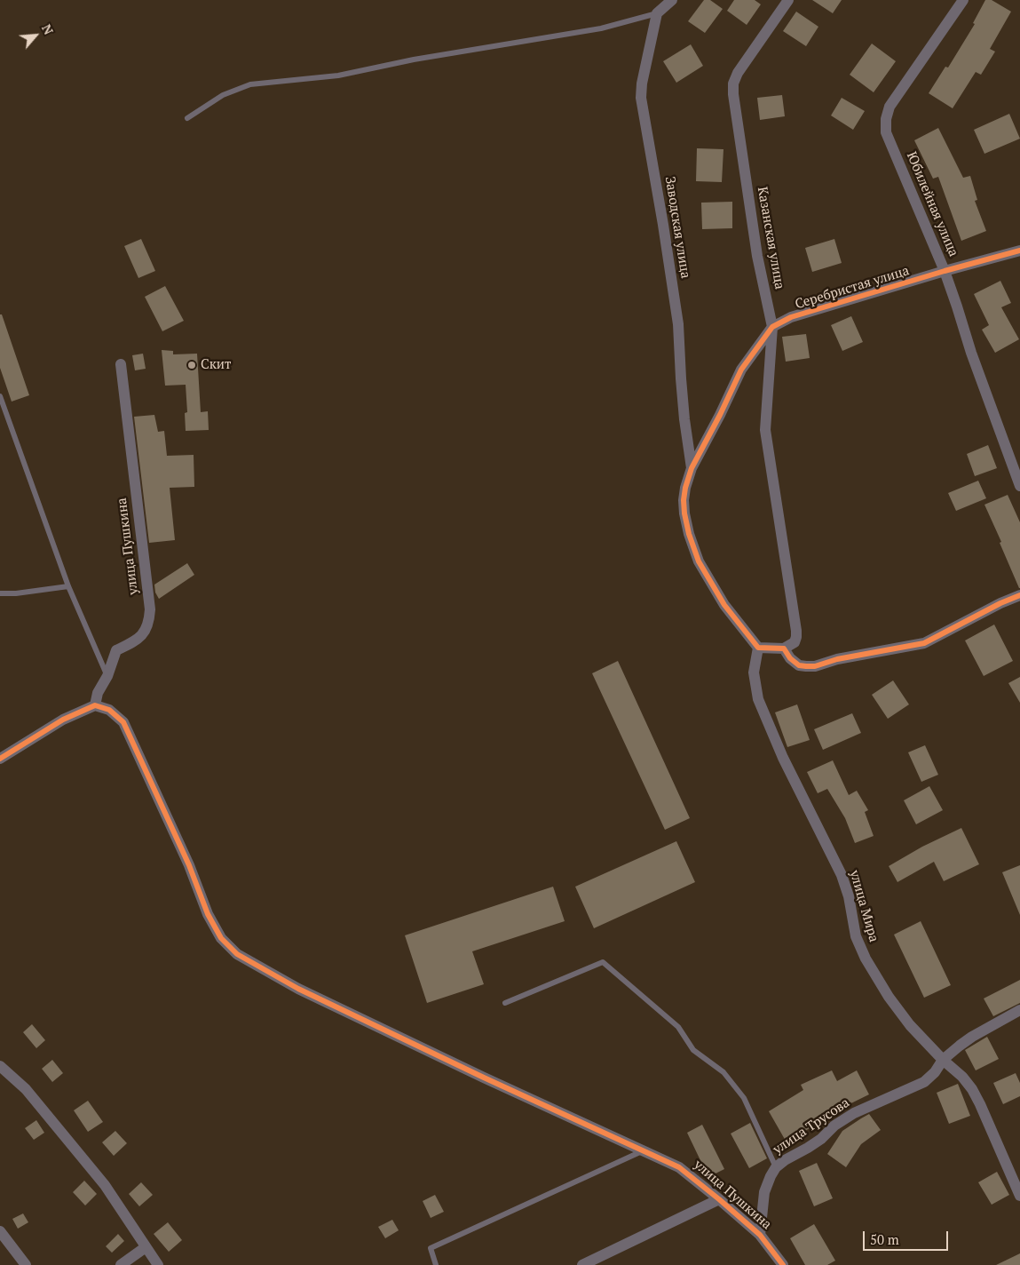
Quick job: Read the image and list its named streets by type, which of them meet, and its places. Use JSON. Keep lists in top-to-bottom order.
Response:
{
  "streets": {
    "street": [
      "Юбилейная улица",
      "Заводская улица",
      "Казанская улица",
      "Серебристая улица",
      "улица Пушкина",
      "улица Мира",
      "улица Трусова"
    ]
  },
  "crossings": [
    ["Юбилейная улица", "Серебристая улица"],
    ["Заводская улица", "Серебристая улица"],
    ["Казанская улица", "Серебристая улица"],
    ["улица Пушкина", "улица Трусова"],
    ["улица Мира", "улица Трусова"]
  ],
  "places": ["Скит"],
  "scale_bar": "50 m",
  "north": "top right"
}
